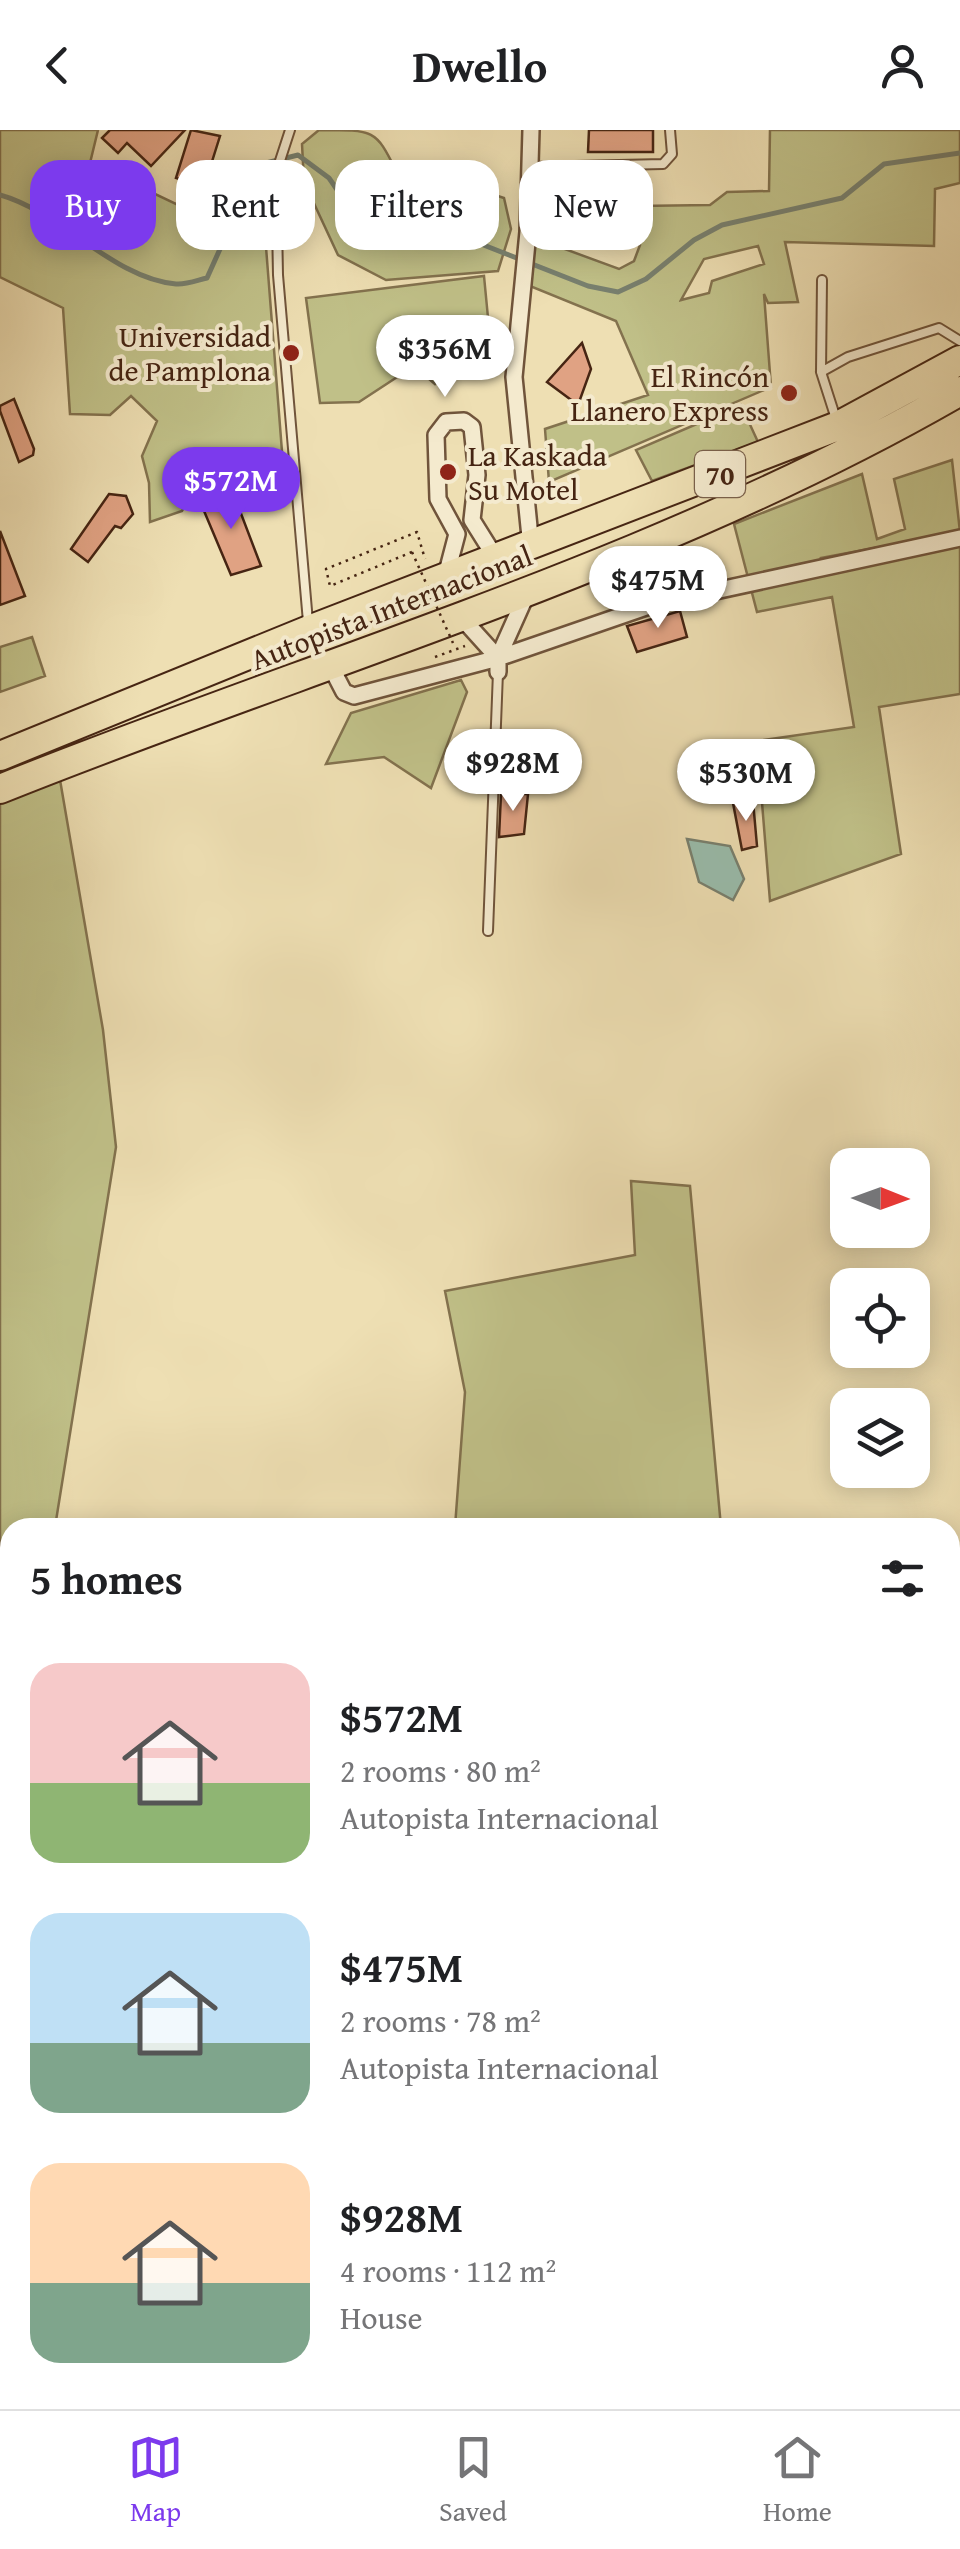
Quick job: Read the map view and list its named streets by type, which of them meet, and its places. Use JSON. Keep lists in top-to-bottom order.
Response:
{
  "streets": {
    "highway": ["70", "Autopista Internacional"]
  },
  "places": ["Universidad de Pamplona", "El Rincón Llanero Express", "La Kaskada Su Motel"],
  "north": "right",
  "page": {
    "header": "Dwello",
    "chip": [
      "Buy",
      "Rent",
      "Filters",
      "New"
    ],
    "price": [
      "$356M",
      "$572M",
      "$475M",
      "$928M",
      "$530M"
    ],
    "heading": "5 homes",
    "list": [
      {
        "name": "$572M",
        "note": "2 rooms · 80 m² · Autopista Internacional"
      },
      {
        "name": "$475M",
        "note": "2 rooms · 78 m² · Autopista Internacional"
      },
      {
        "name": "$928M",
        "note": "4 rooms · 112 m² · House"
      }
    ],
    "tabs": ["Map", "Saved", "Home"]
  }
}
